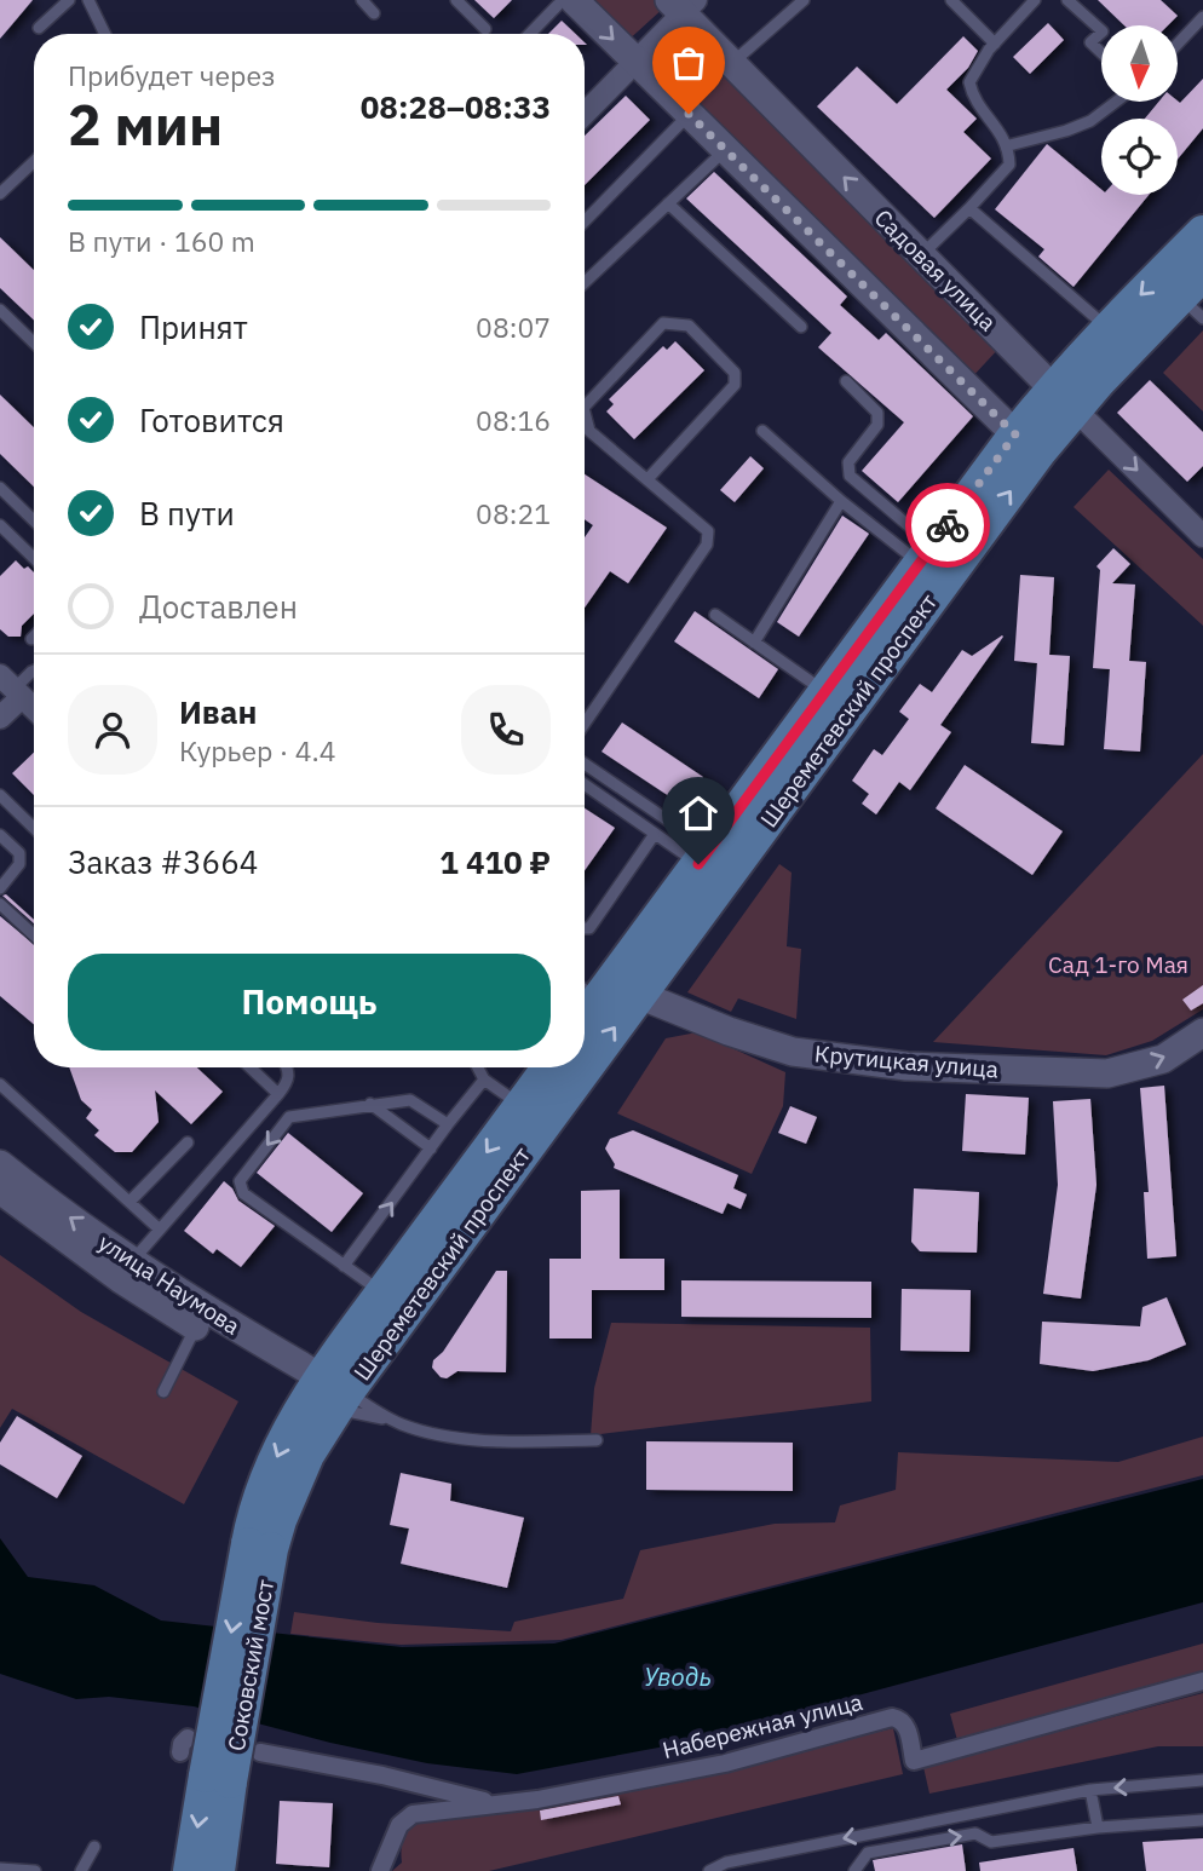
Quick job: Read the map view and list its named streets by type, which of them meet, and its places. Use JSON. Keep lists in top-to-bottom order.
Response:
{
  "streets": {
    "main road": ["Шереметевский проспект", "Соковский мост"],
    "street": [
      "Садовая улица",
      "Крутицкая улица",
      "улица Наумова",
      "Набережная улица"
    ]
  },
  "crossings": [
    ["Садовая улица", "Шереметевский проспект"],
    ["Шереметевский проспект", "Крутицкая улица"],
    ["Шереметевский проспект", "улица Наумова"],
    ["Шереметевский проспект", "Соковский мост"]
  ],
  "one_way": ["Крутицкая улица"],
  "water": ["Уводь"],
  "parks": ["Сад 1-го Мая"],
  "north": "bottom",
  "page": {
    "heading": ["2 мин", "Прибудет через", "08:28–08:33"],
    "panel": [
      "Иван",
      "Курьер · 4.4",
      "Заказ #3664",
      "1 410 ₽"
    ],
    "bar": "В пути · 160 m",
    "list": [
      ["Принят", "08:07"],
      ["Готовится", "08:16"],
      ["В пути", "08:21"],
      "Доставлен"
    ],
    "buttons": "Помощь"
  }
}
